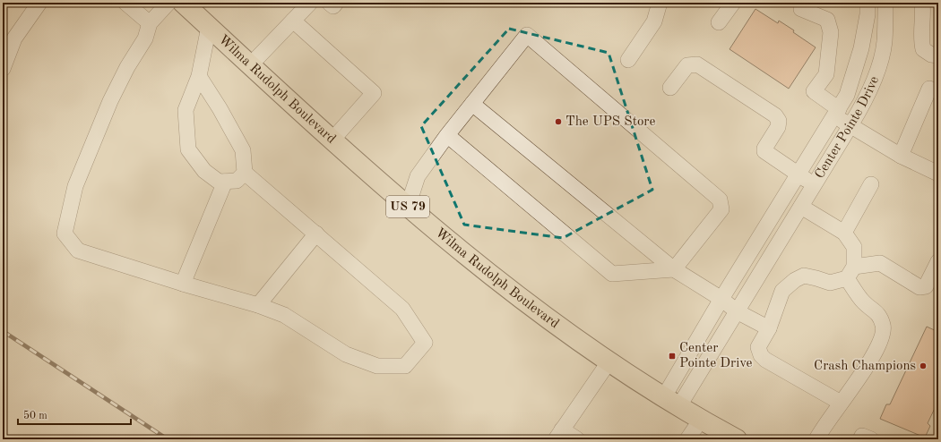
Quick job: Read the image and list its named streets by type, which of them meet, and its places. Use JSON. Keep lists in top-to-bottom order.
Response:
{
  "streets": {
    "highway": ["Wilma Rudolph Boulevard", "US 79"],
    "street": ["Center Pointe Drive"]
  },
  "crossings": [
    ["Wilma Rudolph Boulevard", "Center Pointe Drive"]
  ],
  "places": {
    "other": ["The UPS Store", "Crash Champions"],
    "transit": ["Center Pointe Drive"]
  },
  "scale_bar": "50 m"
}
